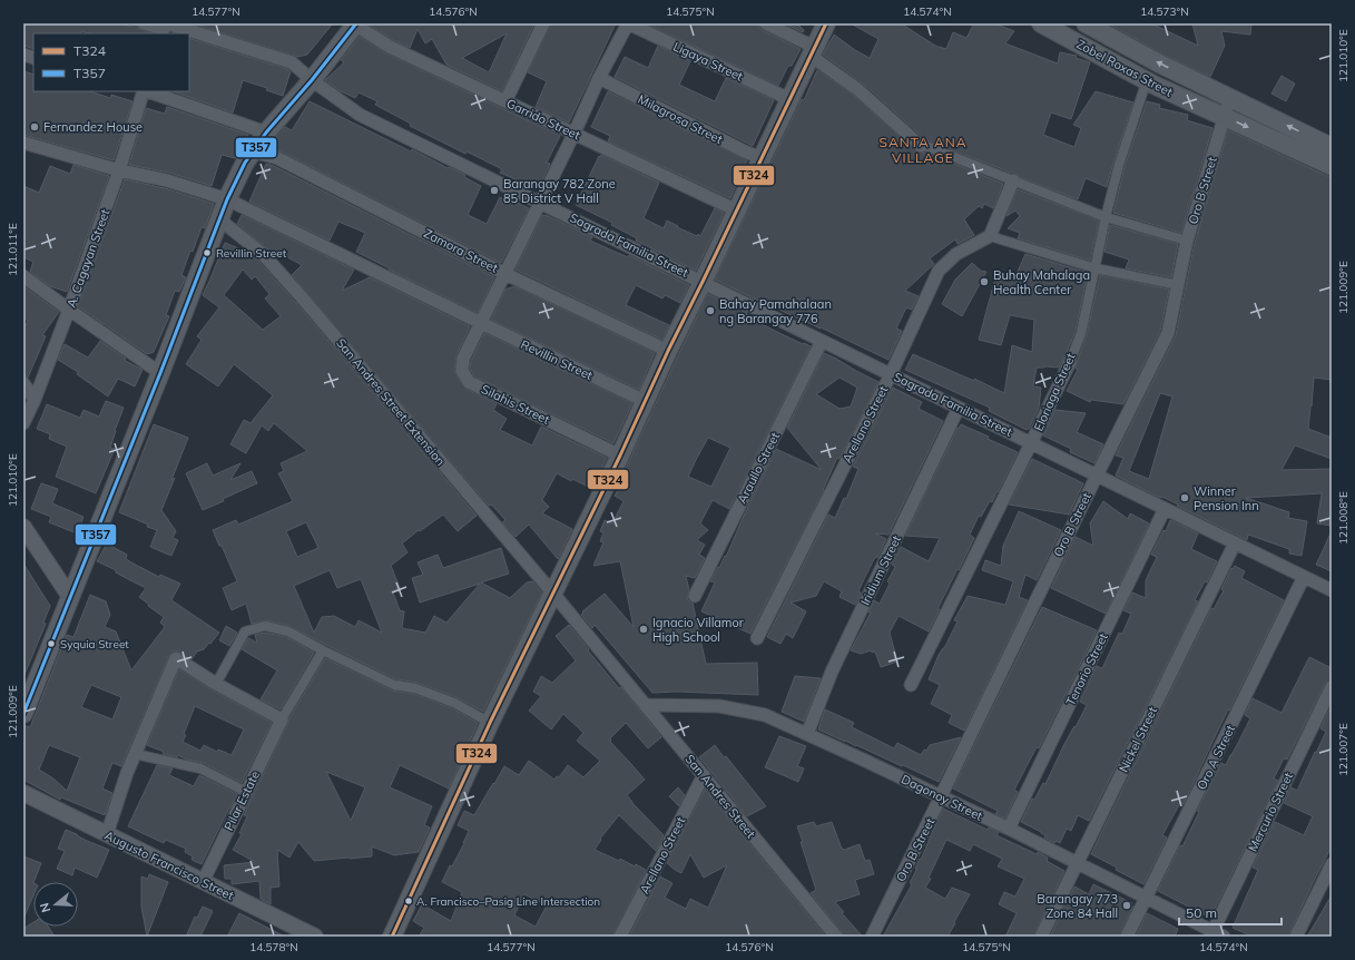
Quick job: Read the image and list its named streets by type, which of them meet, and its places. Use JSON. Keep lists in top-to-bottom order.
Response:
{
  "streets": {
    "main road": ["Zobel Roxas Street"],
    "street": [
      "Ligaya Street",
      "Garrido Street",
      "Milagrosa Street",
      "Oro B Street",
      "Sagrada Familia Street",
      "Zamora Street",
      "A. Cagayan Street",
      "Revillin Street",
      "Eloriaga Street",
      "San Andres Street Extension",
      "Silahis Street",
      "Arellano Street",
      "Araullo Street",
      "Iridium Street",
      "Tenorio Street",
      "Nickel Street",
      "Oro A Street",
      "San Andres Street",
      "Dagonoy Street",
      "Pilar Estate",
      "Mercurio Street",
      "Augusto Francisco Street"
    ]
  },
  "crossings": [
    ["Ligaya Street", "Silahis Street"],
    ["Zobel Roxas Street", "Oro B Street"],
    ["Zobel Roxas Street", "Eloriaga Street"],
    ["Garrido Street", "Silahis Street"],
    ["Milagrosa Street", "Silahis Street"],
    ["Oro B Street", "Sagrada Familia Street"],
    ["Oro B Street", "Dagonoy Street"],
    ["Sagrada Familia Street", "Eloriaga Street"],
    ["Sagrada Familia Street", "Silahis Street"],
    ["Sagrada Familia Street", "Arellano Street"],
    ["Sagrada Familia Street", "Araullo Street"],
    ["Sagrada Familia Street", "Iridium Street"],
    ["Sagrada Familia Street", "Tenorio Street"],
    ["Sagrada Familia Street", "Nickel Street"],
    ["Sagrada Familia Street", "Oro A Street"],
    ["Zamora Street", "Silahis Street"],
    ["A. Cagayan Street", "Revillin Street"],
    ["Revillin Street", "Silahis Street"],
    ["San Andres Street Extension", "San Andres Street"],
    ["Arellano Street", "San Andres Street"],
    ["Iridium Street", "Dagonoy Street"],
    ["Tenorio Street", "Dagonoy Street"],
    ["Nickel Street", "Dagonoy Street"],
    ["Oro A Street", "Dagonoy Street"],
    ["San Andres Street", "Dagonoy Street"],
    ["Dagonoy Street", "Mercurio Street"],
    ["Pilar Estate", "Augusto Francisco Street"]
  ],
  "districts": ["SANTA ANA VILLAGE"],
  "places": [
    "Fernandez House",
    "Barangay 782 Zone 85 District V Hall",
    "Revillin Street",
    "Buhay Mahalaga Health Center",
    "Bahay Pamahalaan ng Barangay 776",
    "Winner Pension Inn",
    "Ignacio Villamor High School",
    "Syquia Street",
    "A. Francisco–Pasig Line Intersection",
    "Barangay 773 Zone 84 Hall"
  ],
  "lines": ["transit line T324", "transit line T357"],
  "legend": ["T324", "T357"],
  "scale_bar": "50 m",
  "north": "left",
  "coordinates": [
    "14.577°N",
    "14.576°N",
    "14.575°N",
    "14.574°N",
    "14.573°N",
    "121.010°E",
    "121.011°E",
    "121.009°E",
    "121.008°E",
    "121.007°E",
    "14.578°N"
  ]
}
